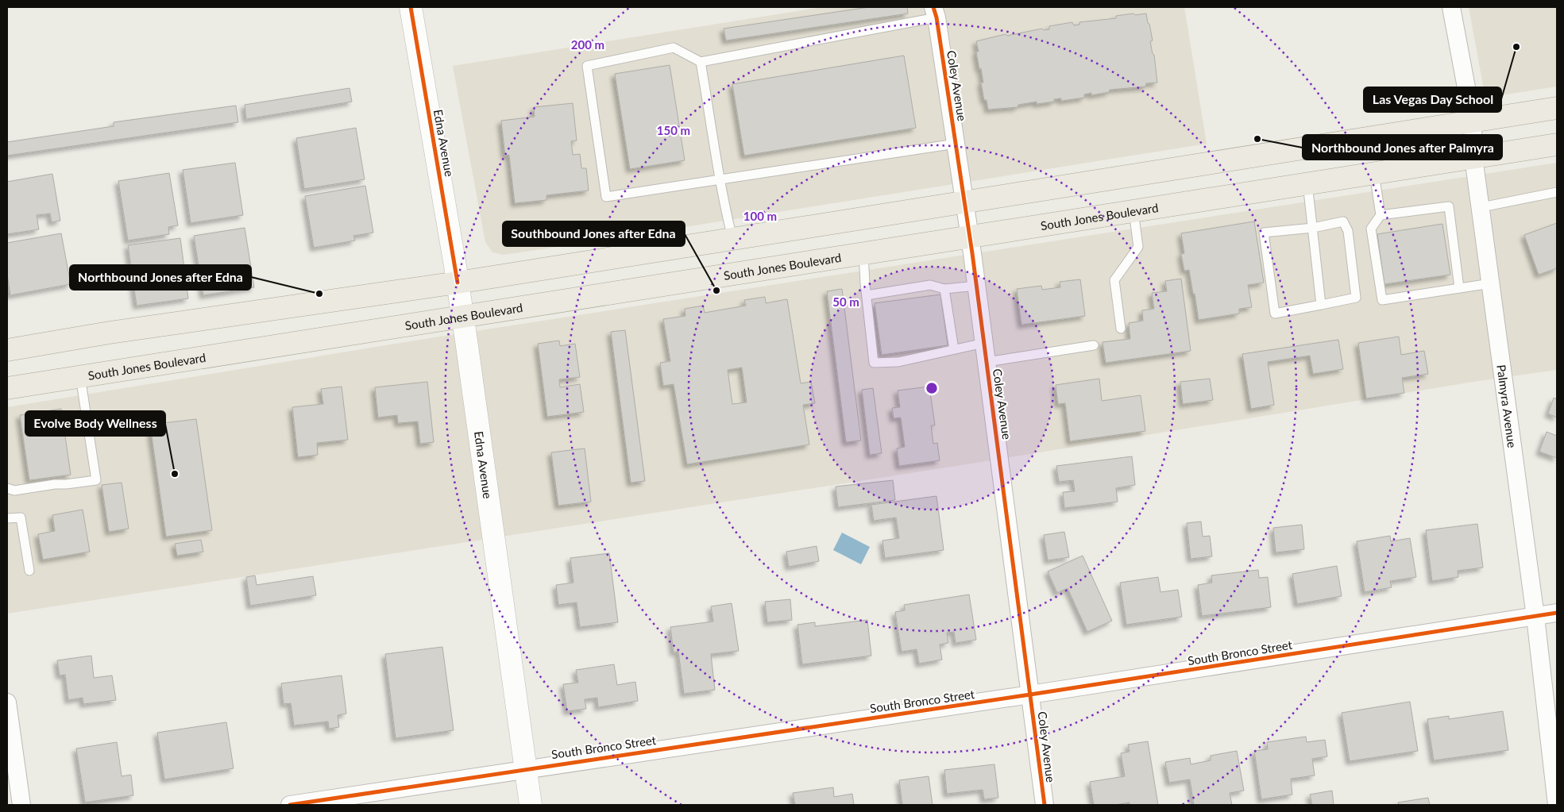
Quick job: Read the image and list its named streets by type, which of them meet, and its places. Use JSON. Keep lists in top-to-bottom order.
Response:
{
  "streets": {
    "main road": ["South Jones Boulevard"],
    "street": [
      "Coley Avenue",
      "Edna Avenue",
      "Palmyra Avenue",
      "South Bronco Street"
    ]
  },
  "crossings": [
    ["Coley Avenue", "South Jones Boulevard"],
    ["Coley Avenue", "South Bronco Street"],
    ["Edna Avenue", "South Jones Boulevard"],
    ["Edna Avenue", "South Bronco Street"],
    ["South Jones Boulevard", "Palmyra Avenue"],
    ["Palmyra Avenue", "South Bronco Street"]
  ],
  "places": [
    "Las Vegas Day School",
    "Northbound Jones after Palmyra",
    "Southbound Jones after Edna",
    "Northbound Jones after Edna",
    "Evolve Body Wellness"
  ],
  "rings": [
    "200 m",
    "150 m",
    "100 m",
    "50 m"
  ]
}
